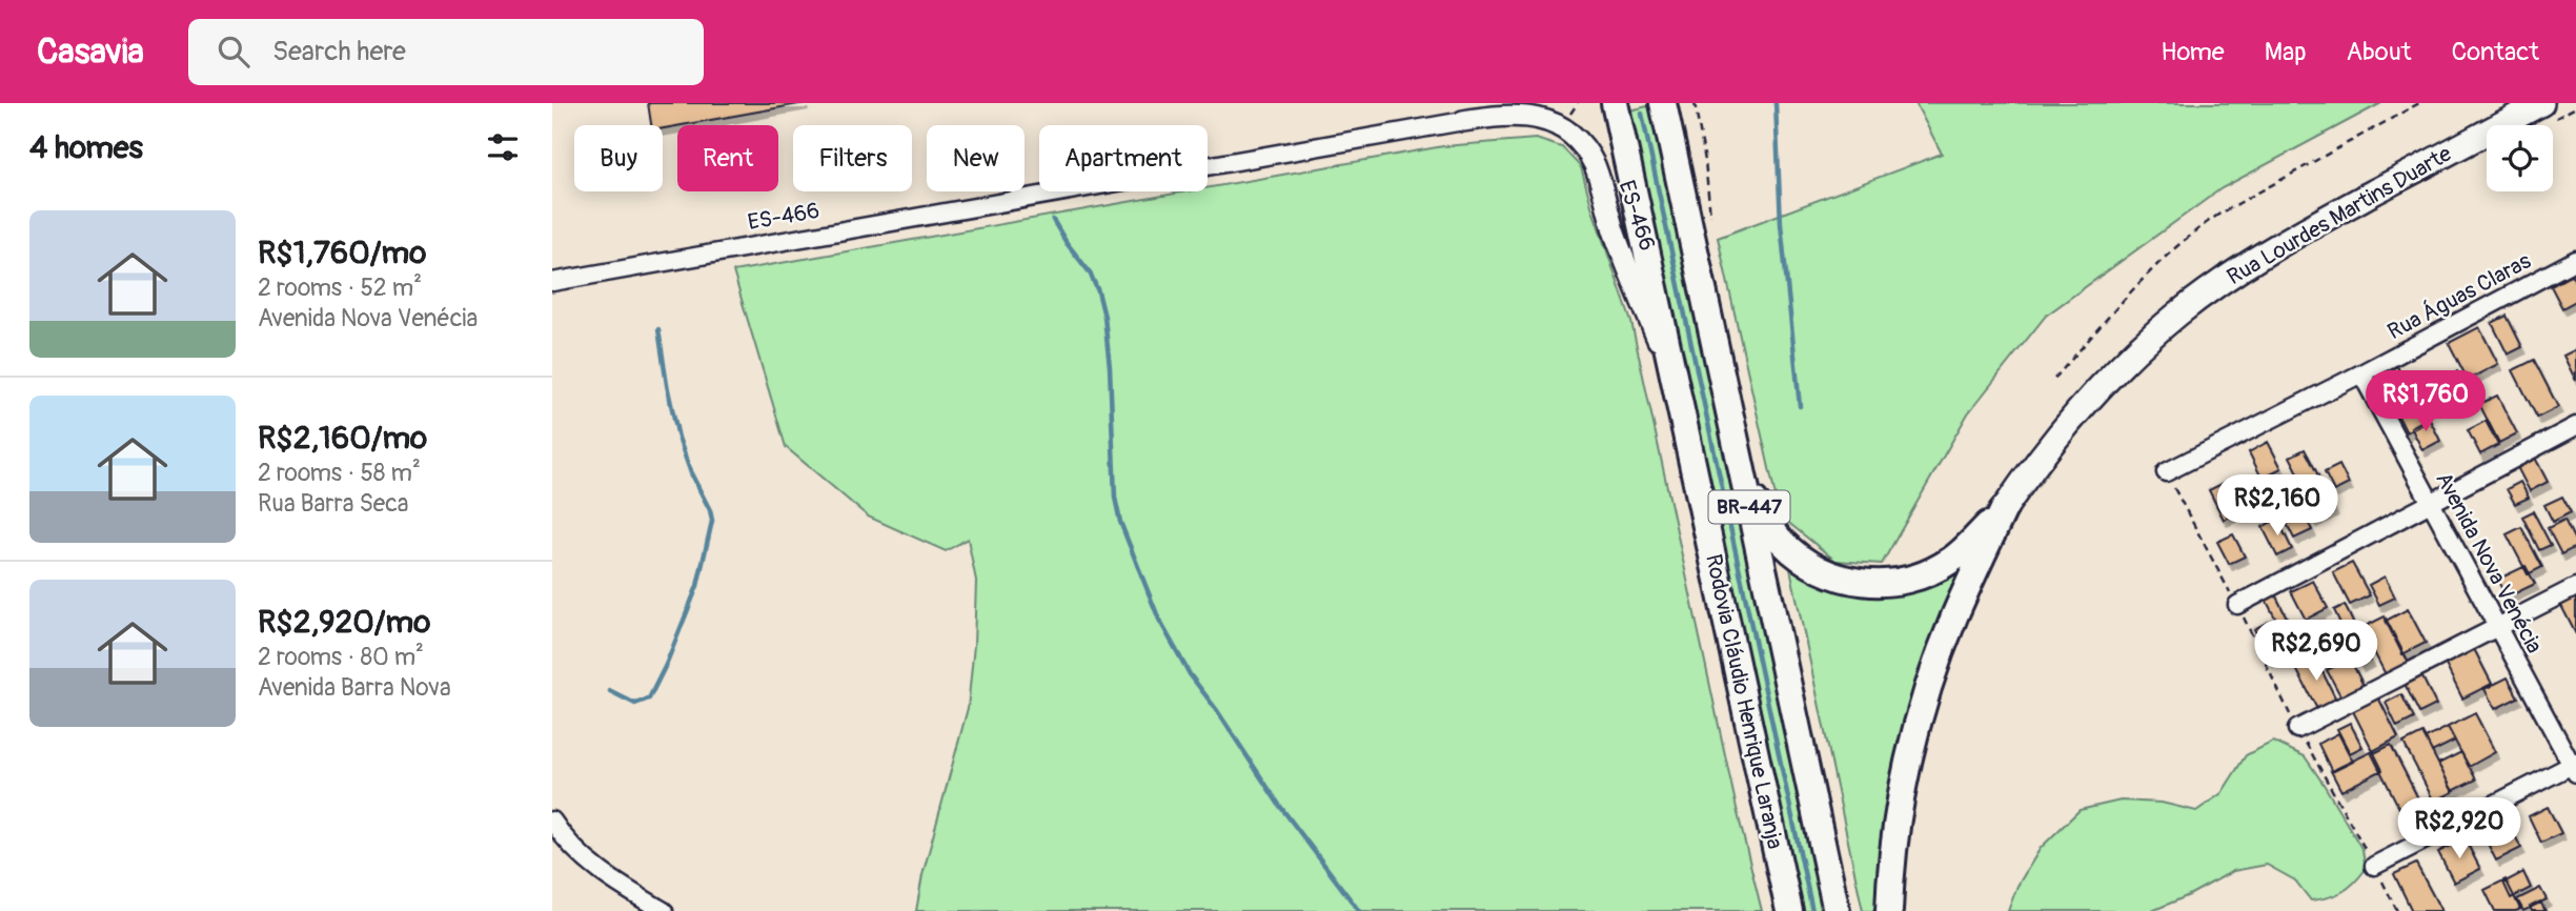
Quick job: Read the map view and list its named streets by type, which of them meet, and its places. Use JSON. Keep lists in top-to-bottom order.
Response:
{
  "streets": {
    "main road": ["Rua Lourdes Martins Duarte", "BR-447", "Rodovia Cláudio Henrique Laranja"],
    "street": ["ES-466", "Rua Águas Claras", "Avenida Nova Venécia"]
  },
  "crossings": [
    ["ES-466", "Rodovia Cláudio Henrique Laranja"],
    ["Rua Águas Claras", "Avenida Nova Venécia"]
  ],
  "page": {
    "header": "Casavia",
    "search": "Search here",
    "nav": [
      "Home",
      "Map",
      "About",
      "Contact"
    ],
    "heading": "4 homes",
    "chip": [
      "Buy",
      "Rent",
      "Filters",
      "New",
      "Apartment"
    ],
    "list": [
      {
        "name": "R$1,760/mo",
        "note": "2 rooms · 52 m² · Avenida Nova Venécia"
      },
      {
        "name": "R$2,160/mo",
        "note": "2 rooms · 58 m² · Rua Barra Seca"
      },
      {
        "name": "R$2,920/mo",
        "note": "2 rooms · 80 m² · Avenida Barra Nova"
      }
    ],
    "price": [
      "R$1,760",
      "R$2,160",
      "R$2,690",
      "R$2,920"
    ]
  }
}
